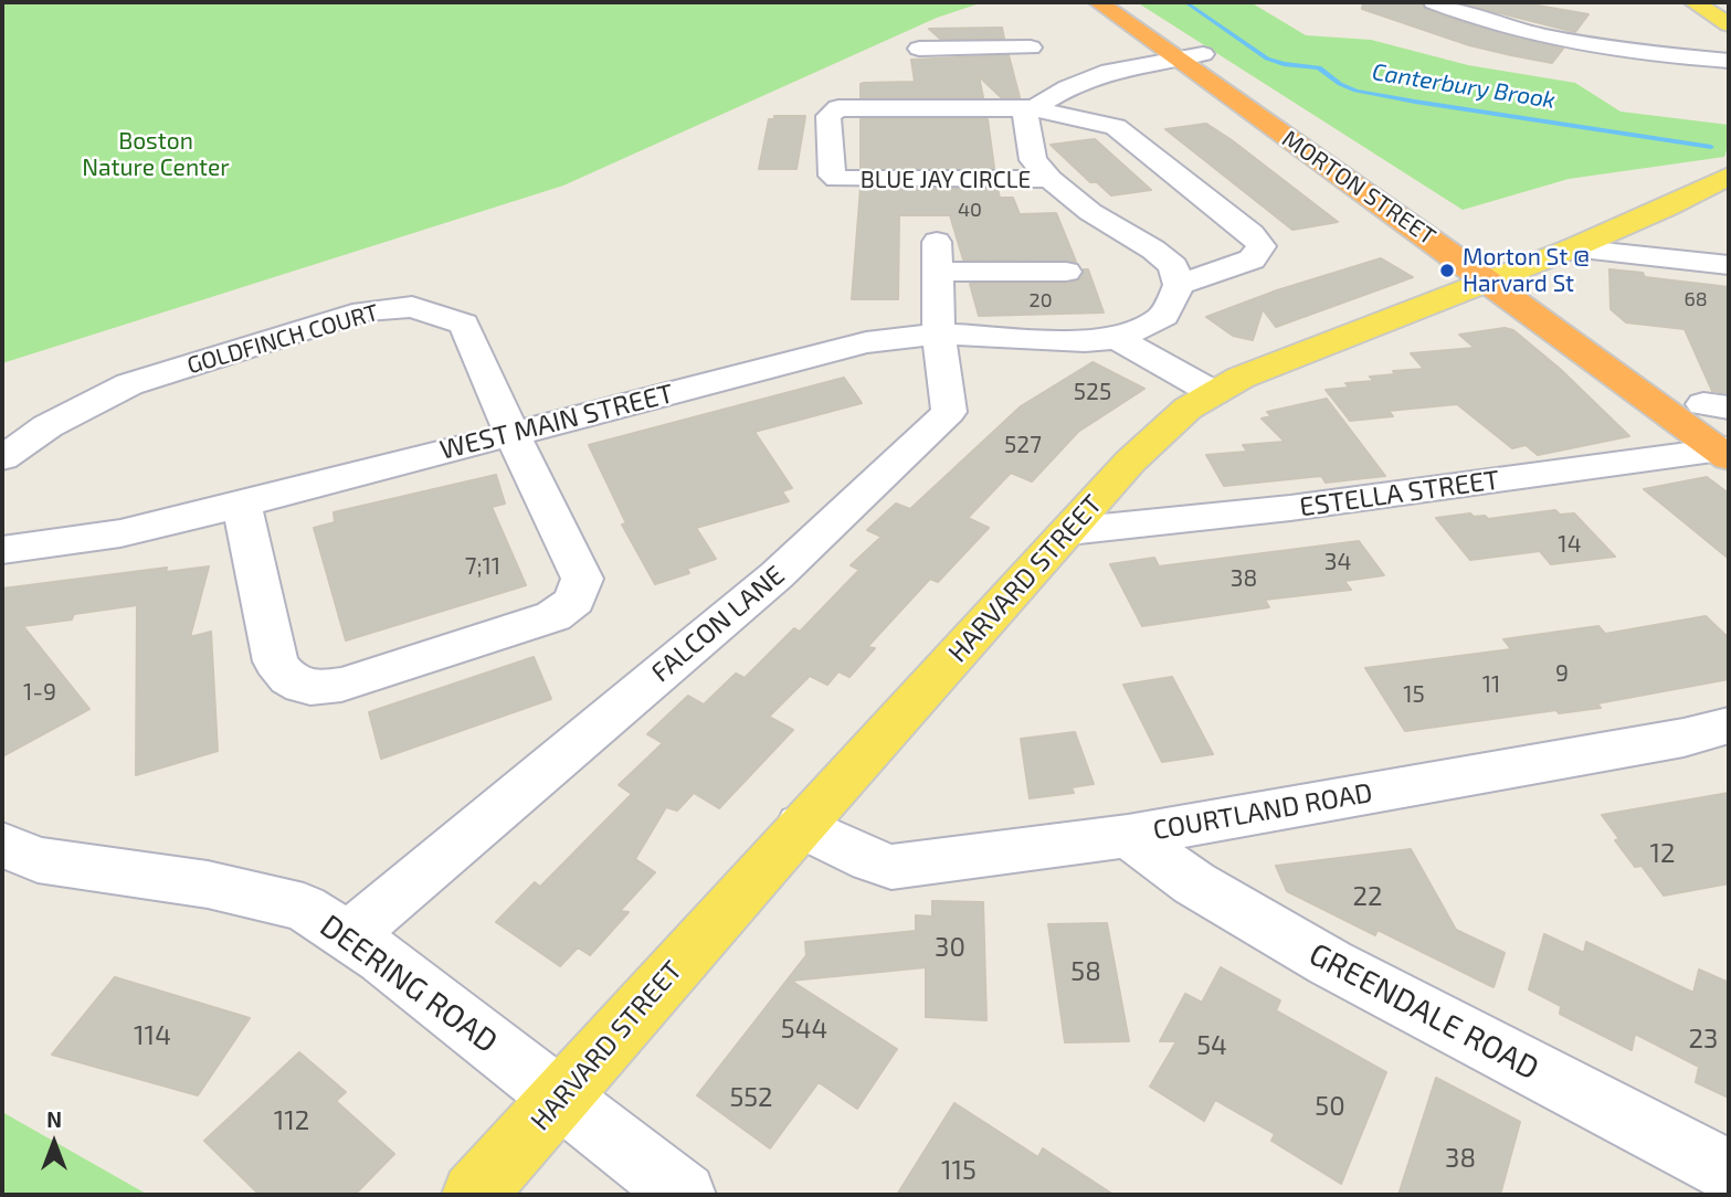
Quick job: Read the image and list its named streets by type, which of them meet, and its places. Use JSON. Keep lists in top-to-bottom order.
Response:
{
  "streets": {
    "highway": ["MORTON STREET"],
    "main road": ["HARVARD STREET"],
    "street": [
      "BLUE JAY CIRCLE",
      "GOLDFINCH COURT",
      "WEST MAIN STREET",
      "ESTELLA STREET",
      "FALCON LANE",
      "COURTLAND ROAD",
      "DEERING ROAD",
      "GREENDALE ROAD"
    ]
  },
  "crossings": [
    ["MORTON STREET", "ESTELLA STREET"],
    ["MORTON STREET", "HARVARD STREET"],
    ["GOLDFINCH COURT", "WEST MAIN STREET"],
    ["WEST MAIN STREET", "FALCON LANE"],
    ["ESTELLA STREET", "HARVARD STREET"],
    ["HARVARD STREET", "COURTLAND ROAD"],
    ["HARVARD STREET", "DEERING ROAD"],
    ["FALCON LANE", "DEERING ROAD"],
    ["COURTLAND ROAD", "GREENDALE ROAD"]
  ],
  "water": ["Canterbury Brook"],
  "parks": ["Boston Nature Center"],
  "places": ["Morton St @ Harvard St"],
  "house_numbers": [
    "40",
    "68",
    "20",
    "525",
    "527",
    "14",
    "34",
    "7;11",
    "38",
    "9",
    "11",
    "1-9",
    "15",
    "12",
    "22",
    "30",
    "58",
    "544",
    "114",
    "23",
    "54",
    "552",
    "50",
    "112",
    "38",
    "115"
  ],
  "north": "top"
}
